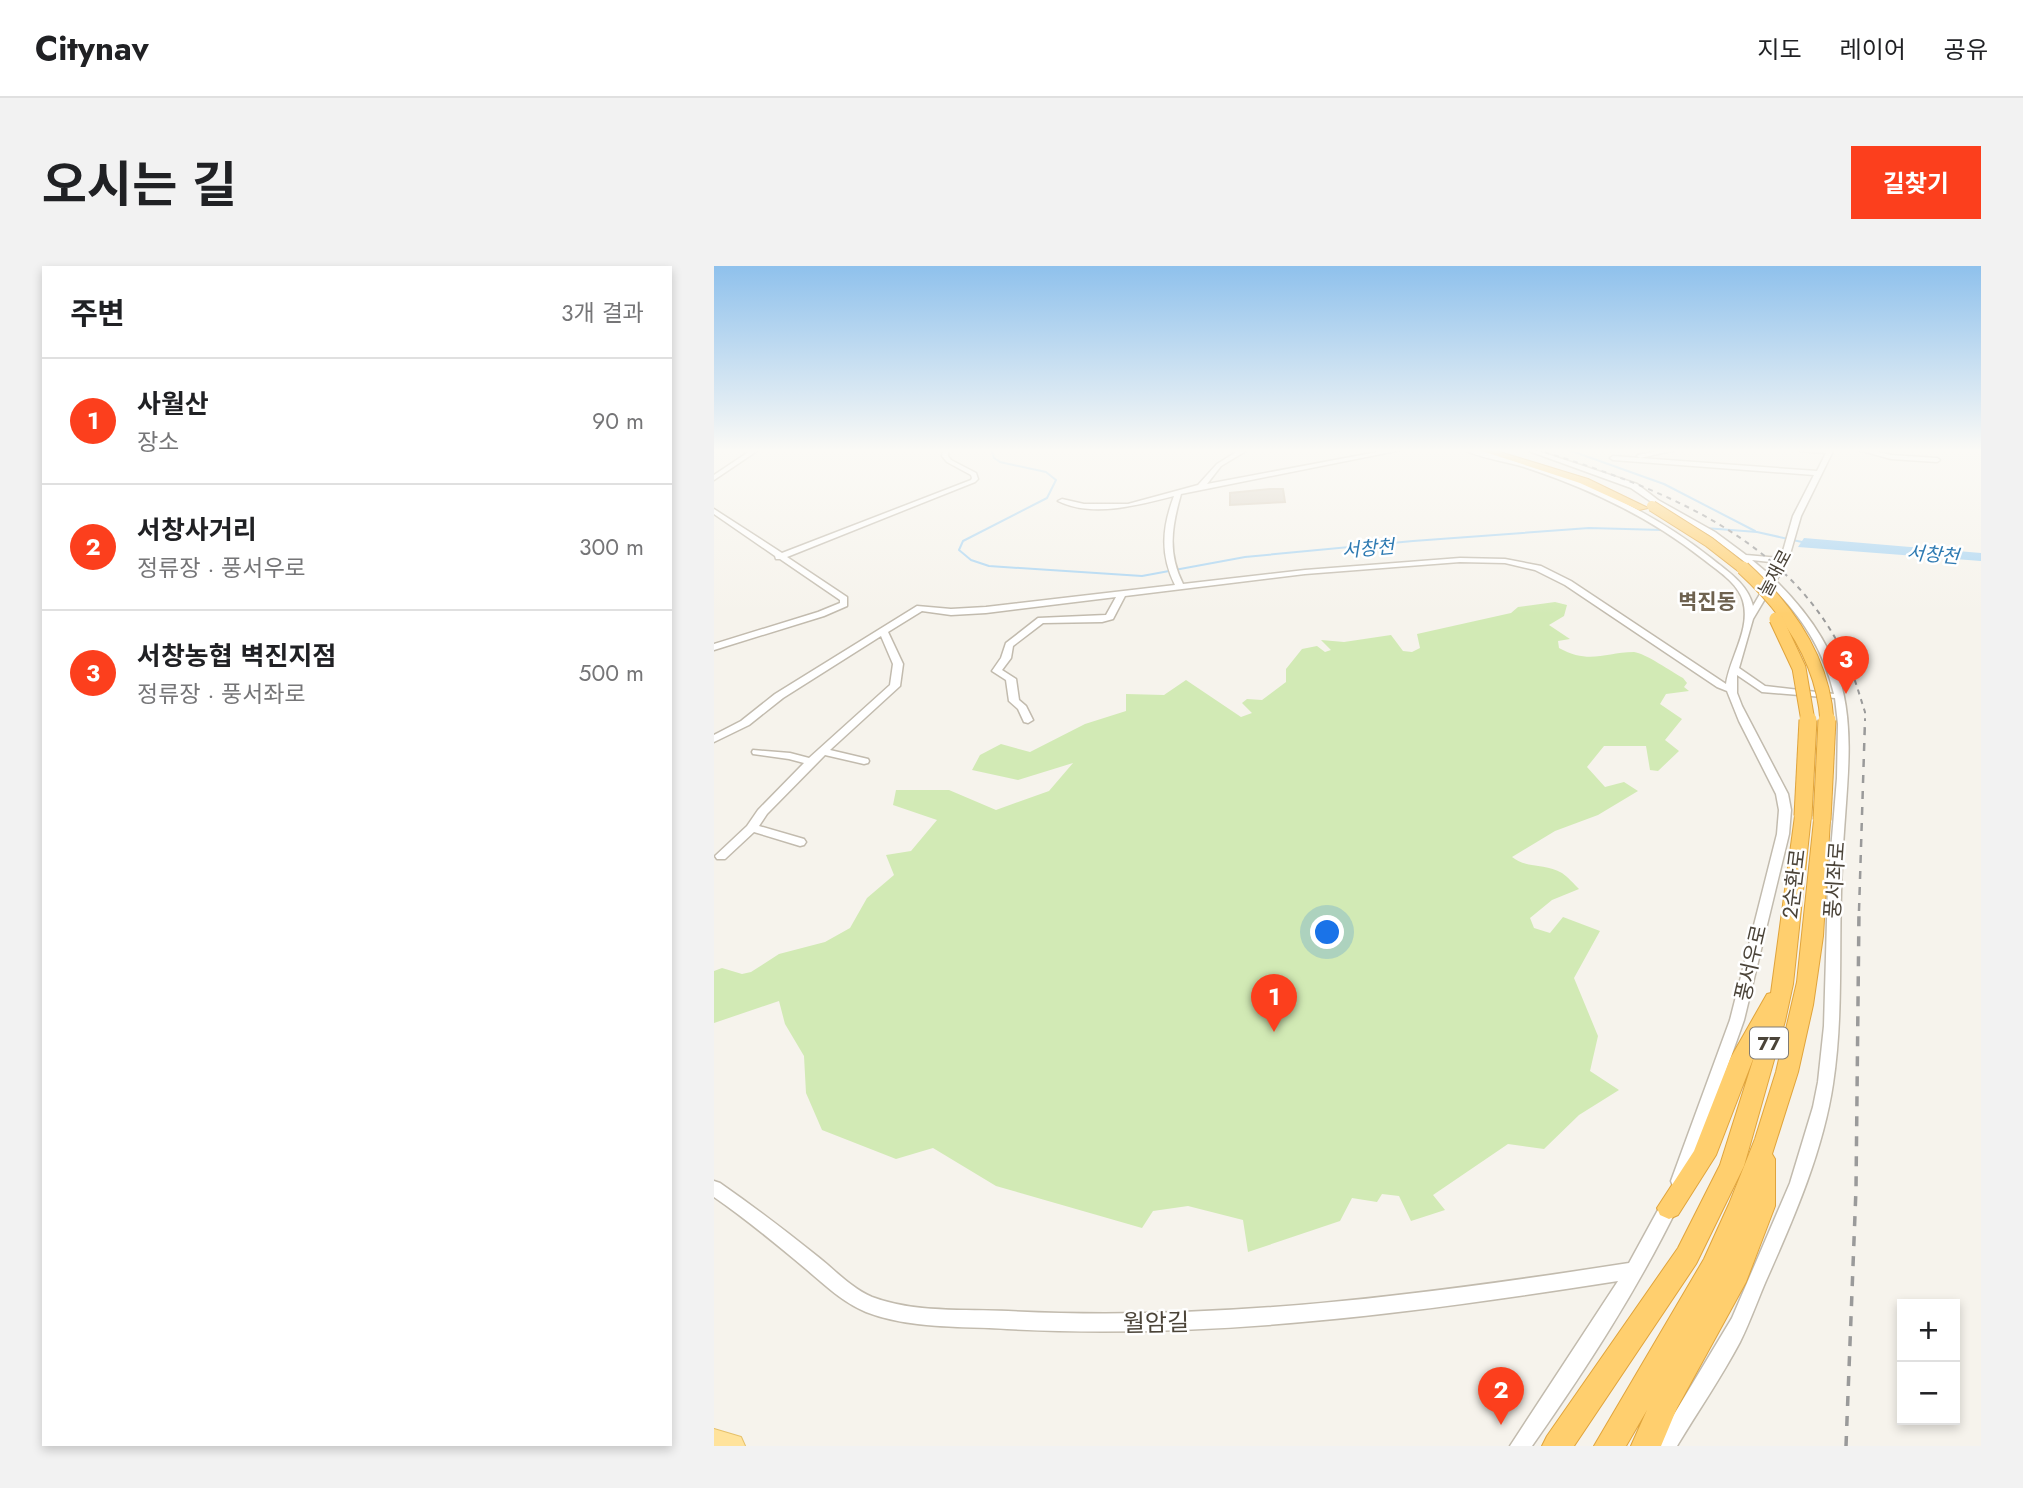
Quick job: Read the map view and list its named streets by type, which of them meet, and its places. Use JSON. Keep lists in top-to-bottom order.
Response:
{
  "streets": {
    "highway": ["2순환로", "77"],
    "street": [
      "눌재로",
      "풍서좌로",
      "풍서우로",
      "월암길"
    ]
  },
  "crossings": [
    ["눌재로", "풍서좌로"],
    ["풍서우로", "월암길"]
  ],
  "districts": ["벽진동"],
  "water": ["서창천"],
  "page": {
    "header": "Citynav",
    "nav": ["지도", "레이어", "공유"],
    "title": "오시는 길",
    "buttons": "길찾기",
    "heading": ["주변", "3개 결과"],
    "list": [
      {
        "mark": "1",
        "name": "사월산",
        "note": "장소",
        "value": "90 m"
      },
      {
        "mark": "2",
        "name": "서창사거리",
        "note": "정류장 · 풍서우로",
        "value": "300 m"
      },
      {
        "mark": "3",
        "name": "서창농협 벽진지점",
        "note": "정류장 · 풍서좌로",
        "value": "500 m"
      }
    ],
    "pins": ["3", "1", "2"],
    "map_buttons": ["+", "−"]
  }
}
